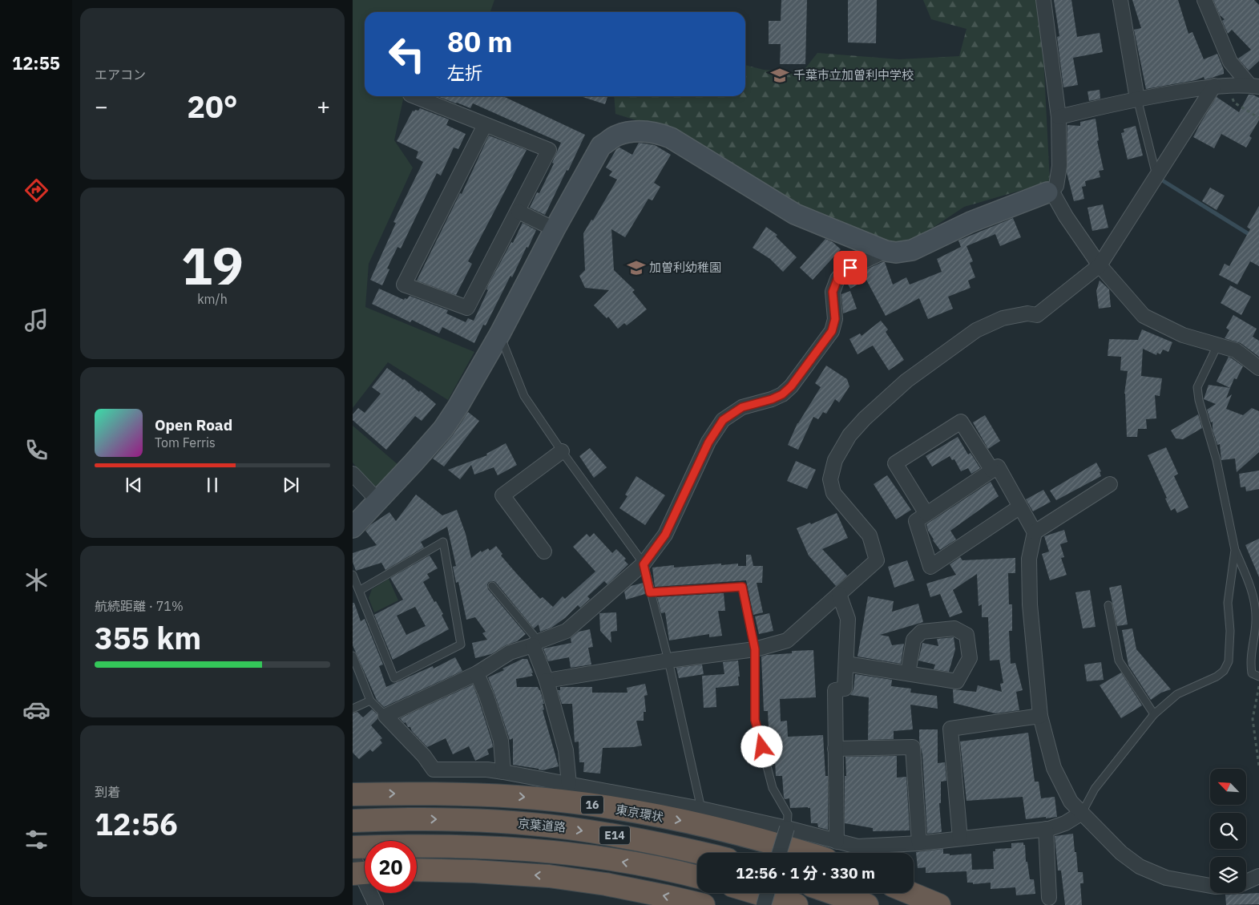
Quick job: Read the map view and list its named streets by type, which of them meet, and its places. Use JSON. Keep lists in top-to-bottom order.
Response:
{
  "streets": {
    "highway": [
      "16",
      "東京環状",
      "京葉道路",
      "E14"
    ]
  },
  "places": {
    "school or university": ["千葉市立加曽利中学校", "加曽利幼稚園"]
  },
  "north": "top left",
  "page": {
    "tabs": "12:55",
    "tile": [
      "エアコン",
      ["19", "km/h"],
      ["航続距離 · 71%", "355 km"],
      ["到着", "12:56"]
    ],
    "turn": ["80 m", "左折"],
    "heat": ["−", "20°", "+"],
    "song": ["Open Road", "Tom Ferris"],
    "limit": "20",
    "trip": "12:56 · 1 分 · 330 m"
  }
}
